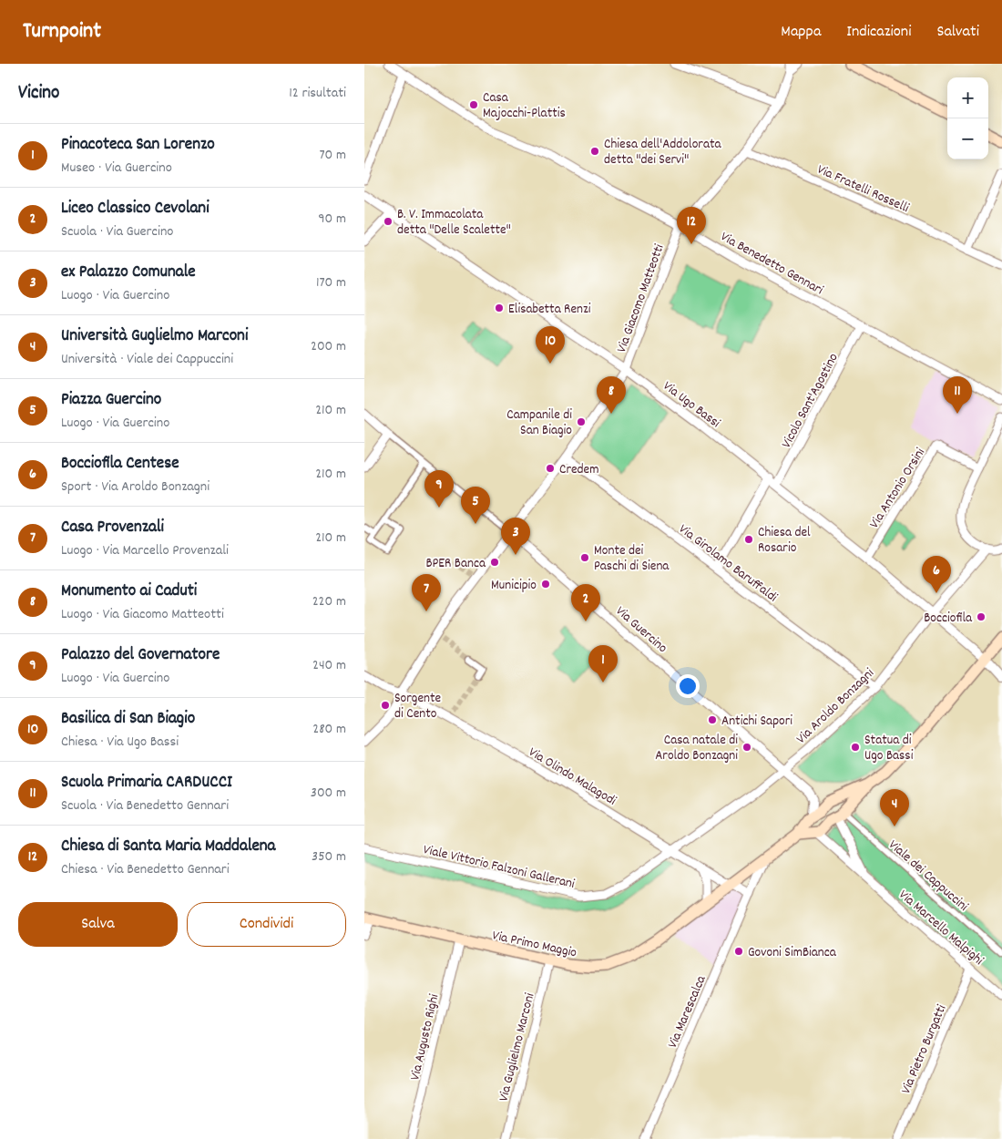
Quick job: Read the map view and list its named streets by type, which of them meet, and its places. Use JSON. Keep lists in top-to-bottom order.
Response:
{
  "streets": {
    "main road": ["Via Primo Maggio"],
    "street": [
      "Via Fratelli Rosselli",
      "Via Benedetto Gennari",
      "Via Giacomo Matteotti",
      "Vicolo Sant'Agostino",
      "Via Ugo Bassi",
      "Via Antonio Orsini",
      "Via Girolamo Baruffaldi",
      "Via Guercino",
      "Via Aroldo Bonzagni",
      "Via Olindo Malagodi",
      "Viale Vittorio Falzoni Gallerani",
      "Viale dei Cappuccini",
      "Via Marcello Malpighi",
      "Via Marescalca",
      "Via Augusto Righi",
      "Via Guglielmo Marconi",
      "Via Pietro Burgatti"
    ]
  },
  "crossings": [
    ["Via Fratelli Rosselli", "Via Giacomo Matteotti"],
    ["Via Benedetto Gennari", "Via Giacomo Matteotti"],
    ["Via Benedetto Gennari", "Vicolo Sant'Agostino"],
    ["Via Giacomo Matteotti", "Via Ugo Bassi"],
    ["Via Giacomo Matteotti", "Via Girolamo Baruffaldi"],
    ["Via Giacomo Matteotti", "Via Guercino"],
    ["Via Giacomo Matteotti", "Via Olindo Malagodi"],
    ["Vicolo Sant'Agostino", "Via Ugo Bassi"],
    ["Via Ugo Bassi", "Via Antonio Orsini"],
    ["Via Ugo Bassi", "Via Aroldo Bonzagni"],
    ["Via Girolamo Baruffaldi", "Via Aroldo Bonzagni"],
    ["Via Guercino", "Via Aroldo Bonzagni"],
    ["Via Aroldo Bonzagni", "Via Olindo Malagodi"],
    ["Via Aroldo Bonzagni", "Viale Vittorio Falzoni Gallerani"],
    ["Via Olindo Malagodi", "Viale Vittorio Falzoni Gallerani"],
    ["Via Olindo Malagodi", "Via Primo Maggio"],
    ["Viale dei Cappuccini", "Via Marcello Malpighi"],
    ["Via Marcello Malpighi", "Via Primo Maggio"],
    ["Via Marcello Malpighi", "Via Pietro Burgatti"],
    ["Via Primo Maggio", "Via Marescalca"],
    ["Via Primo Maggio", "Via Augusto Righi"],
    ["Via Primo Maggio", "Via Guglielmo Marconi"]
  ],
  "places": [
    "Casa Majocchi-Plattis",
    "Chiesa dell'Addolorata detta \"dei Servi\"",
    "B. V. Immacolata detta \"Delle Scalette\"",
    "Elisabetta Renzi",
    "Campanile di San Biagio",
    "Credem",
    "Chiesa del Rosario",
    "Monte dei Paschi di Siena",
    "BPER Banca",
    "Municipio",
    "Bocciofila",
    "Sorgente di Cento",
    "Antichi Sapori",
    "Casa natale di Aroldo Bonzagni",
    "Statua di Ugo Bassi",
    "Govoni SimBianca"
  ],
  "page": {
    "header": "Turnpoint",
    "nav": ["Mappa", "Indicazioni", "Salvati"],
    "heading": ["Vicino", "12 risultati"],
    "map_buttons": ["+", "−"],
    "list": [
      {
        "mark": "1",
        "name": "Pinacoteca San Lorenzo",
        "note": "Museo · Via Guercino",
        "value": "70 m"
      },
      {
        "mark": "2",
        "name": "Liceo Classico Cevolani",
        "note": "Scuola · Via Guercino",
        "value": "90 m"
      },
      {
        "mark": "3",
        "name": "ex Palazzo Comunale",
        "note": "Luogo · Via Guercino",
        "value": "170 m"
      },
      {
        "mark": "4",
        "name": "Università Guglielmo Marconi",
        "note": "Università · Viale dei Cappuccini",
        "value": "200 m"
      },
      {
        "mark": "5",
        "name": "Piazza Guercino",
        "note": "Luogo · Via Guercino",
        "value": "210 m"
      },
      {
        "mark": "6",
        "name": "Bocciofila Centese",
        "note": "Sport · Via Aroldo Bonzagni",
        "value": "210 m"
      },
      {
        "mark": "7",
        "name": "Casa Provenzali",
        "note": "Luogo · Via Marcello Provenzali",
        "value": "210 m"
      },
      {
        "mark": "8",
        "name": "Monumento ai Caduti",
        "note": "Luogo · Via Giacomo Matteotti",
        "value": "220 m"
      },
      {
        "mark": "9",
        "name": "Palazzo del Governatore",
        "note": "Luogo · Via Guercino",
        "value": "240 m"
      },
      {
        "mark": "10",
        "name": "Basilica di San Biagio",
        "note": "Chiesa · Via Ugo Bassi",
        "value": "280 m"
      },
      {
        "mark": "11",
        "name": "Scuola Primaria CARDUCCI",
        "note": "Scuola · Via Benedetto Gennari",
        "value": "300 m"
      },
      {
        "mark": "12",
        "name": "Chiesa di Santa Maria Maddalena",
        "note": "Chiesa · Via Benedetto Gennari",
        "value": "350 m"
      }
    ],
    "pins": [
      "12",
      "10",
      "8",
      "11",
      "9",
      "5",
      "3",
      "6",
      "7",
      "2",
      "1",
      "4"
    ],
    "buttons": ["Salva", "Condividi"]
  }
}
